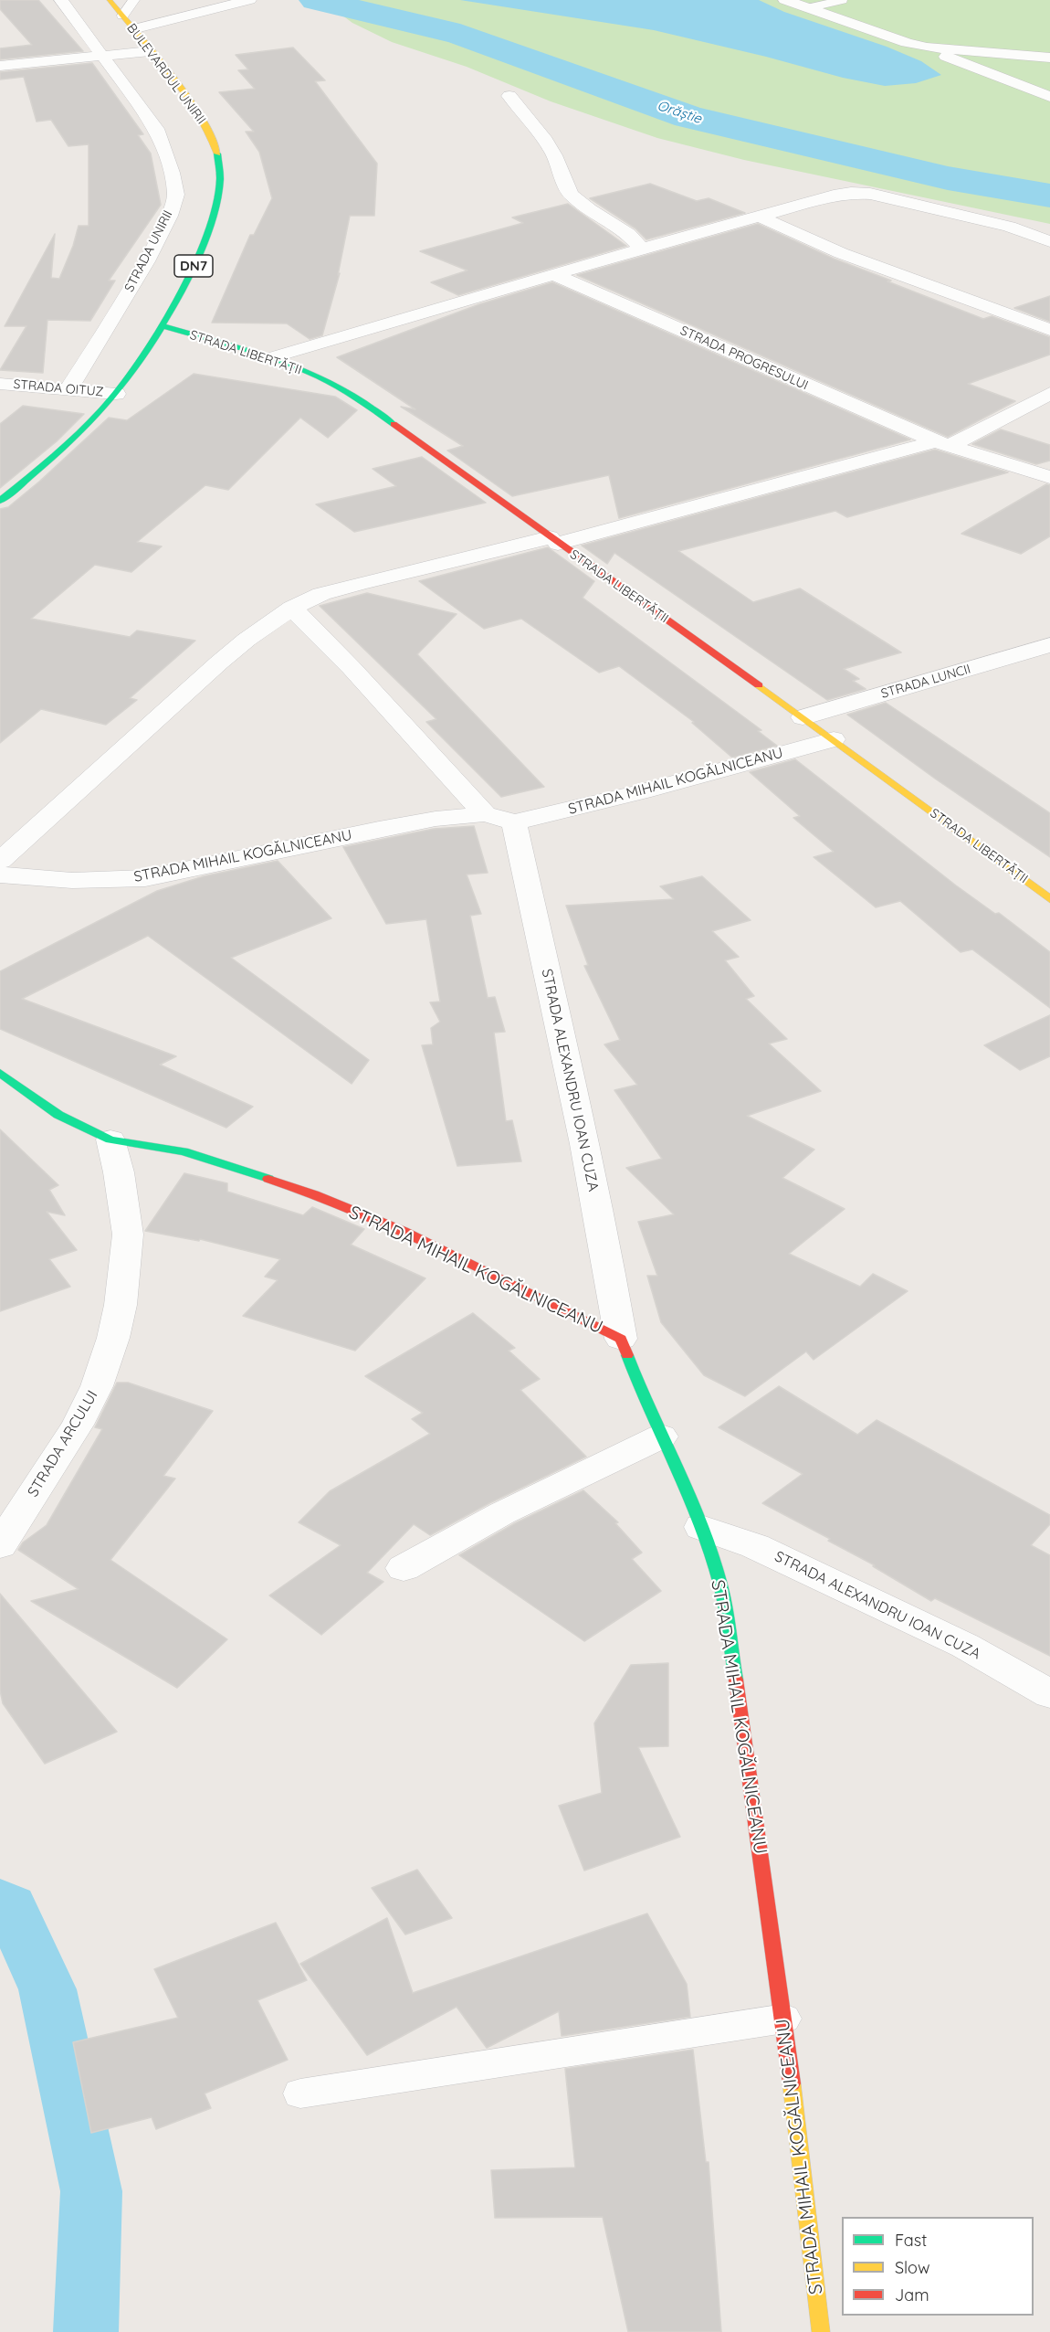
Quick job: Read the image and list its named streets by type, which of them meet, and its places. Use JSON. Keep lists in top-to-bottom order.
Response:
{
  "streets": {
    "street": [
      "BULEVARDUL UNIRII",
      "STRADA UNIRII",
      "DN7",
      "STRADA LIBERTĂȚII",
      "STRADA PROGRESULUI",
      "STRADA OITUZ",
      "STRADA LUNCII",
      "STRADA MIHAIL KOGĂLNICEANU",
      "STRADA ALEXANDRU IOAN CUZA",
      "STRADA ARCULUI"
    ]
  },
  "crossings": [
    ["BULEVARDUL UNIRII", "STRADA LIBERTĂȚII"],
    ["BULEVARDUL UNIRII", "STRADA OITUZ"],
    ["STRADA UNIRII", "STRADA OITUZ"],
    ["STRADA LIBERTĂȚII", "STRADA LUNCII"],
    ["STRADA LIBERTĂȚII", "STRADA MIHAIL KOGĂLNICEANU"],
    ["STRADA MIHAIL KOGĂLNICEANU", "STRADA ALEXANDRU IOAN CUZA"],
    ["STRADA MIHAIL KOGĂLNICEANU", "STRADA ARCULUI"]
  ],
  "water": ["Orăștie"],
  "legend": ["Fast", "Slow", "Jam"]
}
